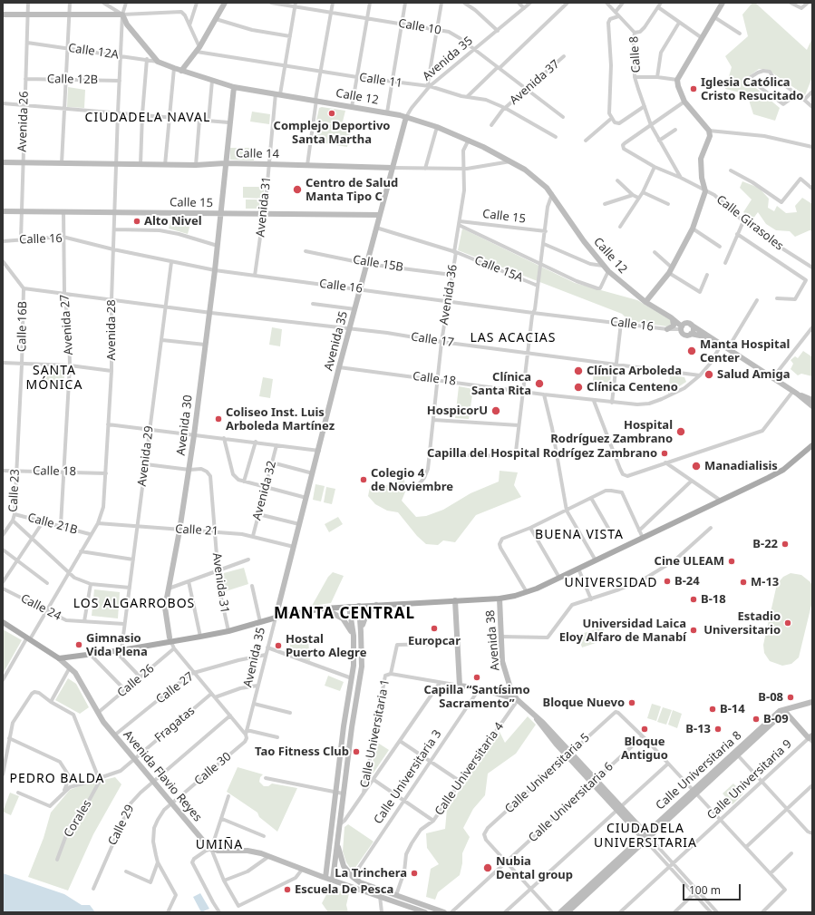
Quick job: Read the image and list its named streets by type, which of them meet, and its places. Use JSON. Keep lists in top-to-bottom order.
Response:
{
  "streets": {
    "main road": ["Avenida Flavio Reyes"],
    "street": [
      "Calle 10",
      "Calle 12A",
      "Calle 8",
      "Avenida 35",
      "Calle 12B",
      "Calle 11",
      "Avenida 37",
      "Calle 12",
      "Avenida 26",
      "Calle 14",
      "Calle 15",
      "Avenida 31",
      "Calle Girasoles",
      "Calle 16",
      "Calle 15B",
      "Calle 15A",
      "Avenida 36",
      "Avenida 27",
      "Calle 16B",
      "Avenida 28",
      "Calle 17",
      "Calle 18",
      "Avenida 30",
      "Avenida 29",
      "Calle 23",
      "Avenida 32",
      "Calle 21B",
      "Calle 21",
      "Calle 24",
      "Avenida 38",
      "Calle 26",
      "Calle 27",
      "Fragatas",
      "Calle Universitaria 1",
      "Calle 30",
      "Calle Universitaria 4",
      "Calle Universitaria 8",
      "Calle Universitaria 5",
      "Calle Universitaria 3",
      "Calle Universitaria 9",
      "Calle Universitaria 6",
      "Corales",
      "Calle 29"
    ]
  },
  "crossings": [
    ["Calle 10", "Avenida 35"],
    ["Calle 10", "Avenida 37"],
    ["Calle 10", "Avenida 31"],
    ["Calle 12A", "Calle 12"],
    ["Calle 12A", "Avenida 26"],
    ["Calle 12A", "Avenida 28"],
    ["Avenida 35", "Calle 11"],
    ["Avenida 35", "Calle 12"],
    ["Avenida 35", "Calle 14"],
    ["Avenida 35", "Calle 15"],
    ["Avenida 35", "Calle 16"],
    ["Avenida 35", "Calle 15B"],
    ["Avenida 35", "Calle 15A"],
    ["Avenida 35", "Calle 17"],
    ["Avenida 35", "Calle 18"],
    ["Avenida 35", "Avenida 30"],
    ["Avenida 35", "Calle 21"],
    ["Avenida 35", "Calle 27"],
    ["Calle 12B", "Avenida 26"],
    ["Calle 12B", "Avenida 28"],
    ["Calle 11", "Avenida 37"],
    ["Calle 11", "Avenida 31"],
    ["Calle 12", "Calle 14"],
    ["Calle 12", "Avenida 31"],
    ["Calle 12", "Calle 16"],
    ["Calle 12", "Avenida 36"],
    ["Calle 12", "Avenida 28"],
    ["Calle 12", "Calle 18"],
    ["Calle 12", "Avenida 30"],
    ["Avenida 26", "Calle 14"],
    ["Avenida 26", "Calle 15"],
    ["Avenida 26", "Calle 16"],
    ["Calle 14", "Avenida 31"],
    ["Calle 14", "Avenida 36"],
    ["Calle 14", "Avenida 28"],
    ["Calle 14", "Avenida 30"],
    ["Calle 15", "Avenida 31"],
    ["Calle 15", "Avenida 36"],
    ["Calle 15", "Avenida 27"],
    ["Calle 15", "Avenida 28"],
    ["Calle 15", "Avenida 30"],
    ["Avenida 31", "Calle 16"],
    ["Avenida 31", "Avenida 30"],
    ["Avenida 31", "Calle 21"],
    ["Calle 16", "Avenida 36"],
    ["Calle 16", "Avenida 27"],
    ["Calle 16", "Avenida 28"],
    ["Calle 16", "Avenida 30"],
    ["Calle 16", "Avenida 29"],
    ["Calle 15B", "Avenida 36"],
    ["Calle 15A", "Avenida 36"],
    ["Avenida 36", "Calle 17"],
    ["Avenida 36", "Calle 18"],
    ["Avenida 27", "Calle 16B"],
    ["Avenida 27", "Calle 18"],
    ["Avenida 27", "Calle 21B"],
    ["Calle 16B", "Avenida 28"],
    ["Calle 16B", "Calle 17"],
    ["Calle 16B", "Avenida 29"],
    ["Calle 16B", "Calle 23"],
    ["Avenida 28", "Calle 18"],
    ["Avenida 28", "Calle 23"],
    ["Avenida 28", "Calle 21B"],
    ["Avenida 28", "Calle 21"],
    ["Avenida 28", "Calle 24"],
    ["Avenida 28", "Avenida Flavio Reyes"],
    ["Calle 17", "Calle 18"],
    ["Calle 17", "Avenida 30"],
    ["Calle 17", "Avenida 29"],
    ["Calle 18", "Calle 23"],
    ["Avenida 30", "Calle 21"],
    ["Avenida 30", "Calle 26"],
    ["Avenida 30", "Calle 27"],
    ["Avenida 30", "Fragatas"],
    ["Avenida 30", "Calle 30"],
    ["Avenida 30", "Calle 29"],
    ["Avenida 29", "Calle 23"],
    ["Avenida 29", "Calle 21"],
    ["Avenida 29", "Calle 24"],
    ["Calle 23", "Calle 21B"],
    ["Avenida 32", "Calle 21"],
    ["Avenida 38", "Calle Universitaria 4"],
    ["Calle 26", "Avenida Flavio Reyes"],
    ["Calle 27", "Avenida Flavio Reyes"],
    ["Fragatas", "Avenida Flavio Reyes"],
    ["Fragatas", "Corales"],
    ["Calle 30", "Avenida Flavio Reyes"],
    ["Calle Universitaria 5", "Calle Universitaria 6"],
    ["Avenida Flavio Reyes", "Calle 29"]
  ],
  "districts": [
    "CIUDADELA NAVAL",
    "LAS ACACIAS",
    "SANTA MÓNICA",
    "BUENA VISTA",
    "UNIVERSIDAD",
    "LOS ALGARROBOS",
    "MANTA CENTRAL",
    "PEDRO BALDA",
    "CIUDADELA UNIVERSITARIA",
    "UMIÑA"
  ],
  "places": [
    "Iglesia Católica Cristo Resucitado",
    "Complejo Deportivo Santa Martha",
    "Centro de Salud Manta Tipo C",
    "Alto Nivel",
    "Manta Hospital Center",
    "Clínica Arboleda",
    "Salud Amiga",
    "Clínica Santa Rita",
    "Clínica Centeno",
    "HospicorU",
    "Coliseo Inst. Luis Arboleda Martínez",
    "Hospital Rodríguez Zambrano",
    "Capilla del Hospital Rodrígez Zambrano",
    "Manadialisis",
    "Colegio 4 de Noviembre",
    "B-22",
    "Cine ULEAM",
    "B-24",
    "M-13",
    "B-18",
    "Estadio Universitario",
    "Europcar",
    "Universidad Laica Eloy Alfaro de Manabí",
    "Gimnasio Vida Plena",
    "Hostal Puerto Alegre",
    "Capilla “Santísimo Sacramento”",
    "B-08",
    "Bloque Nuevo",
    "B-14",
    "B-09",
    "Bloque Antiguo",
    "B-13",
    "Tao Fitness Club",
    "Nubia Dental group",
    "La Trinchera",
    "Escuela De Pesca"
  ],
  "scale_bar": "100 m"
}
